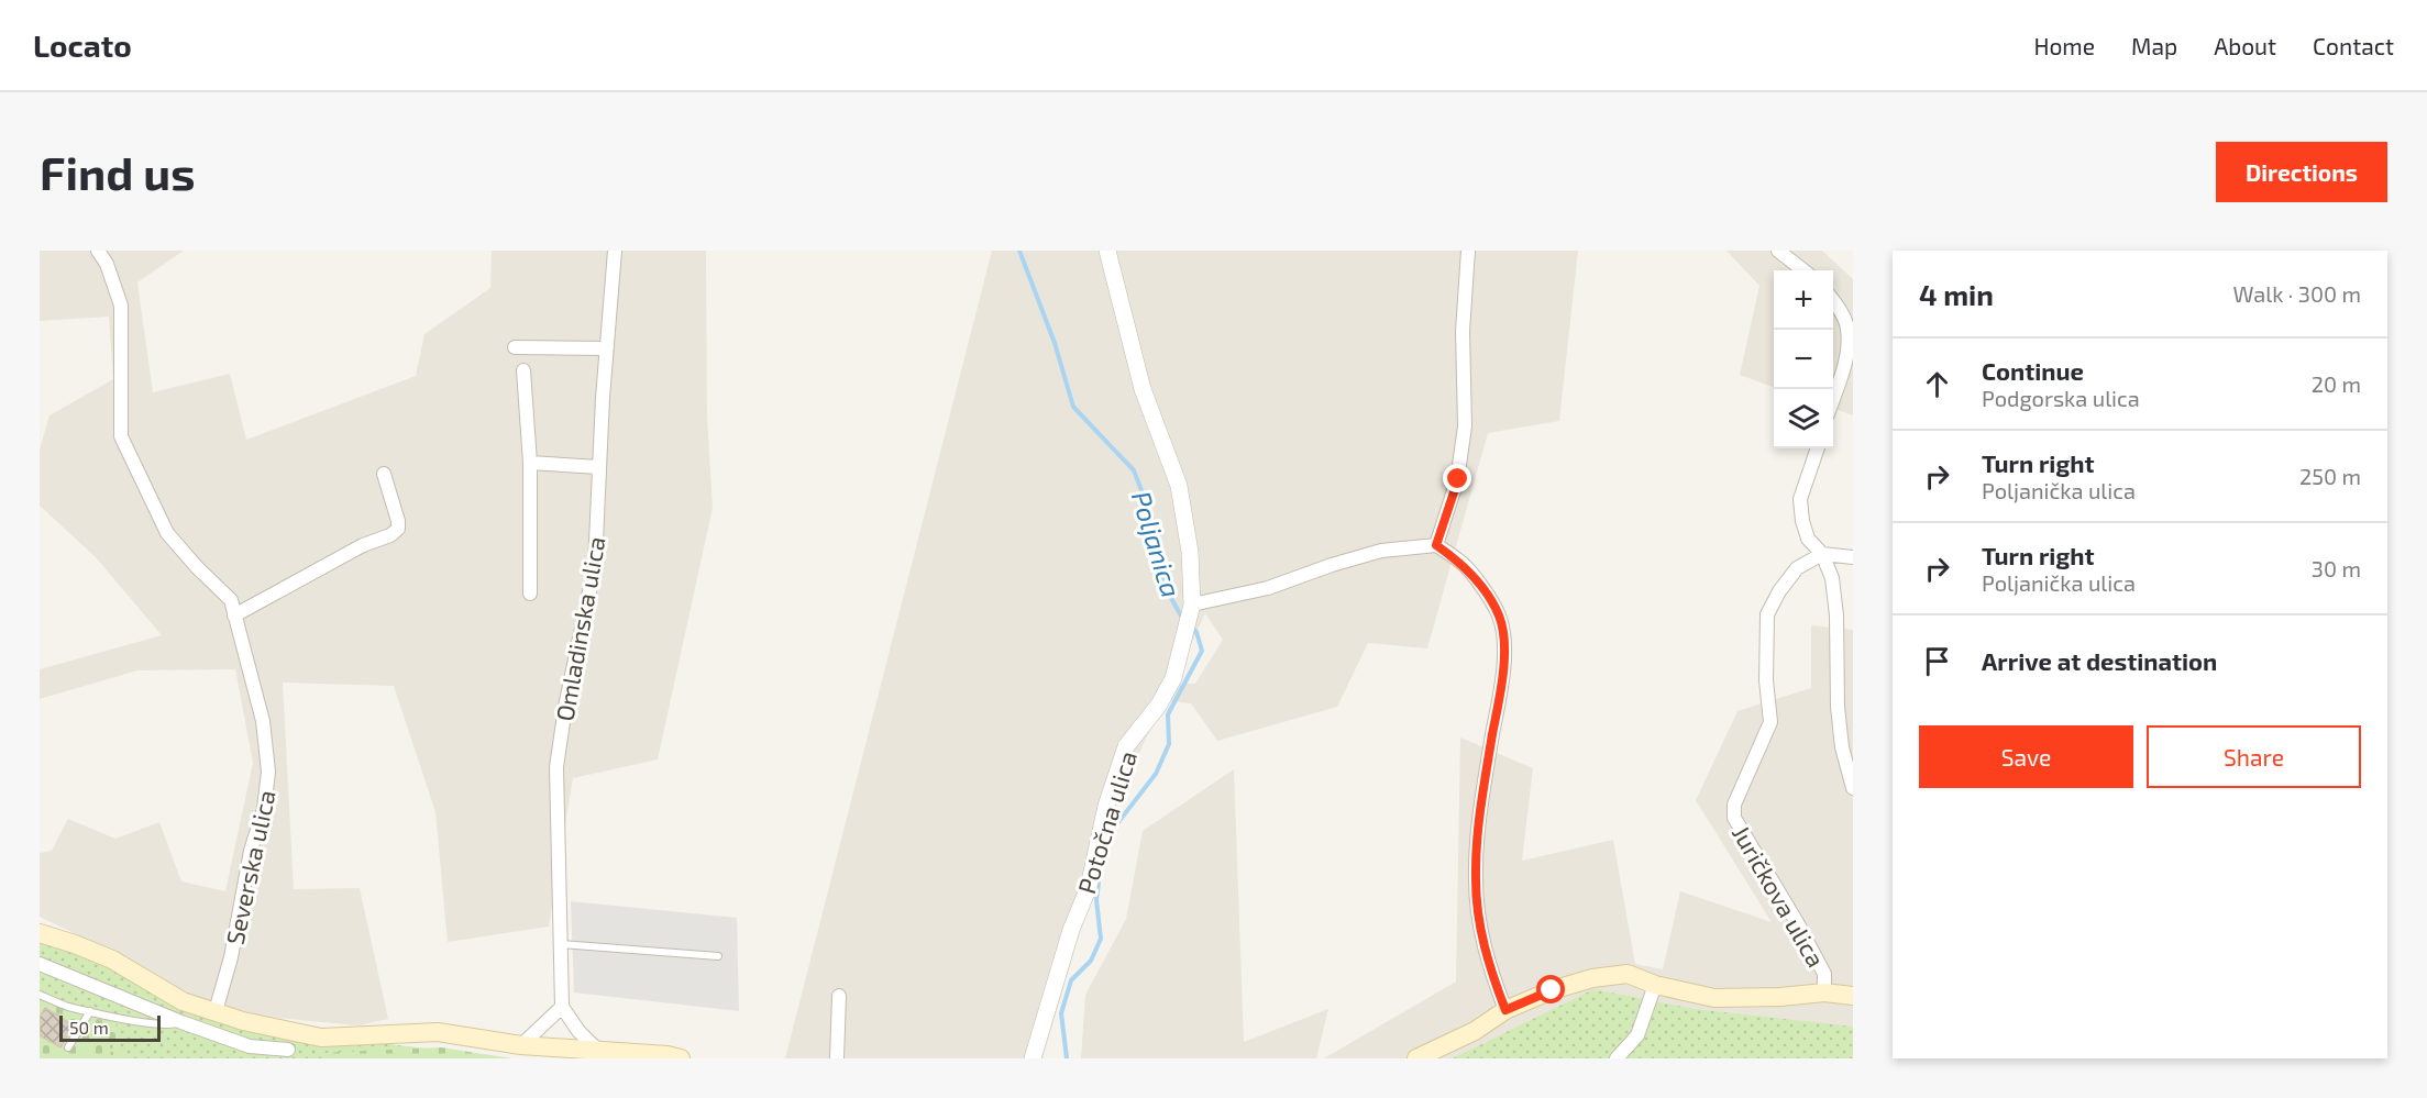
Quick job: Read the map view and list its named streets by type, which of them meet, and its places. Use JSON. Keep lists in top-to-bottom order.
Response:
{
  "streets": {
    "street": [
      "Omladinska ulica",
      "Potočna ulica",
      "Severska ulica",
      "Juričkova ulica"
    ]
  },
  "water": ["Poljanica"],
  "scale_bar": "50 m",
  "page": {
    "header": "Locato",
    "nav": [
      "Home",
      "Map",
      "About",
      "Contact"
    ],
    "buttons": [
      "Directions",
      ["Save", "Share"]
    ],
    "title": "Find us",
    "heading": ["4 min", "Walk · 300 m"],
    "map_buttons": ["+", "−"],
    "list": [
      ["Continue", "Podgorska ulica", "20 m"],
      ["Turn right", "Poljanička ulica", "250 m"],
      ["Turn right", "Poljanička ulica", "30 m"],
      "Arrive at destination"
    ],
    "scale": "50 m"
  }
}
